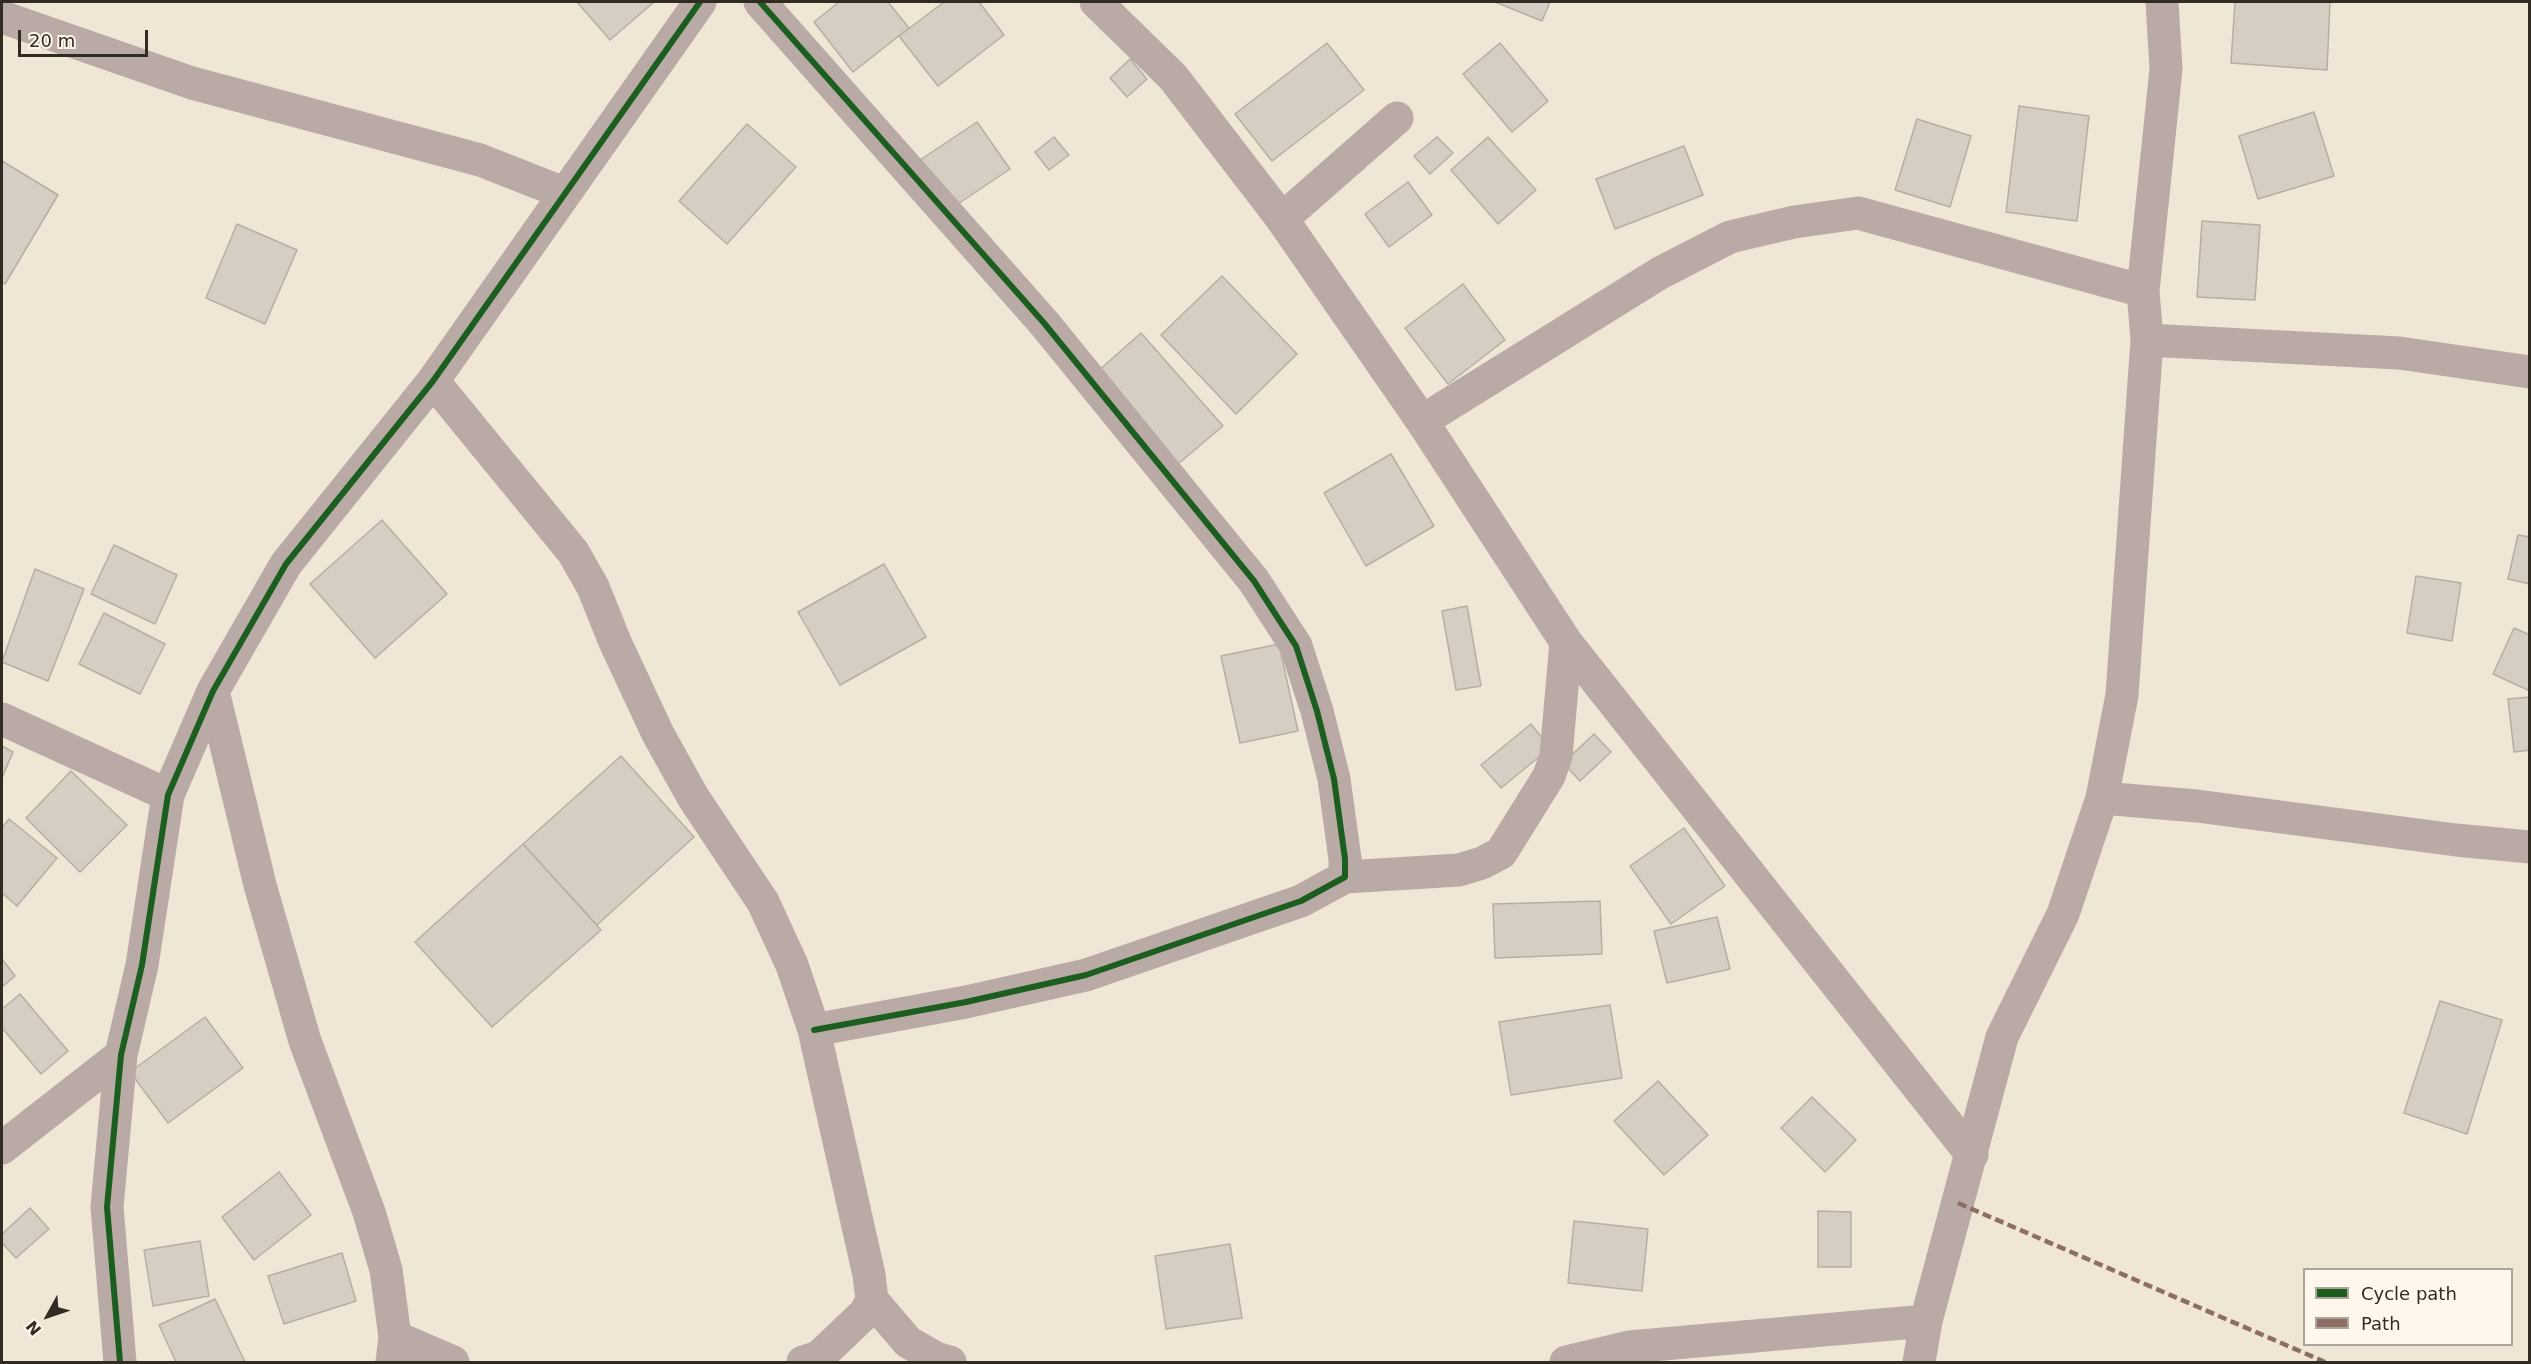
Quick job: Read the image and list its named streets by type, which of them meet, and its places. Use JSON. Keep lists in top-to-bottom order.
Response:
{
  "legend": ["Cycle path", "Path"],
  "scale_bar": "20 m",
  "north": "bottom left"
}
